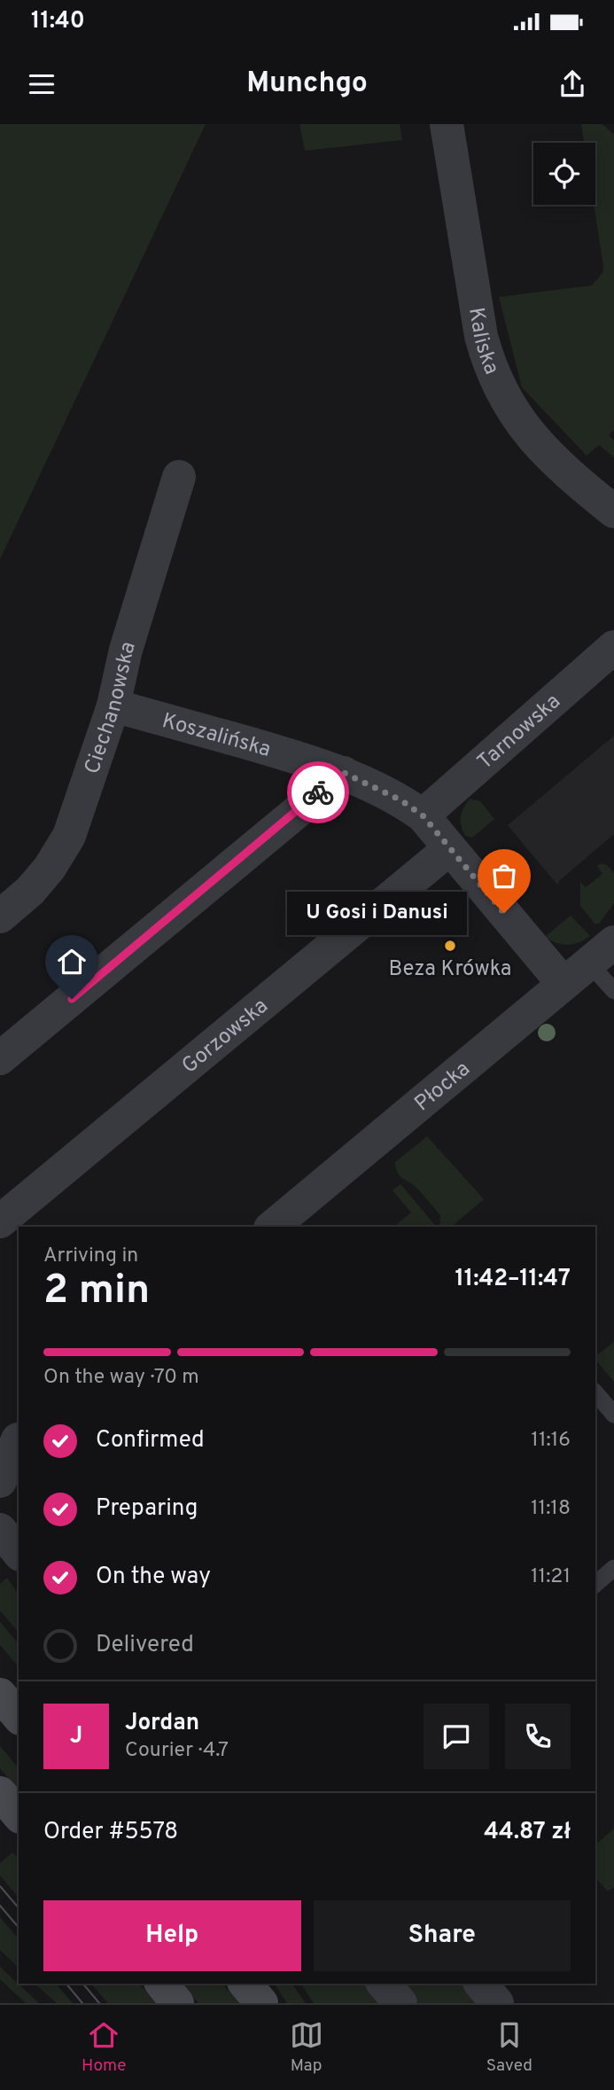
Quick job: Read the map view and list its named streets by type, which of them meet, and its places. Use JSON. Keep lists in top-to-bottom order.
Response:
{
  "streets": {
    "street": [
      "Kaliska",
      "Ciechanowska",
      "Tarnowska",
      "Koszalińska",
      "Gorzowska",
      "Płocka"
    ]
  },
  "crossings": [
    ["Ciechanowska", "Koszalińska"],
    ["Tarnowska", "Koszalińska"],
    ["Koszalińska", "Gorzowska"],
    ["Koszalińska", "Płocka"]
  ],
  "places": ["U Gosi i Danusi", "Beza Krówka"],
  "page": {
    "status": "11:40",
    "header": "Munchgo",
    "bubble": "U Gosi i Danusi",
    "heading": ["2 min", "Arriving in", "11:42–11:47"],
    "panel": [
      "Jordan",
      "Courier · 4.7",
      "Order #5578",
      "44.87 zł"
    ],
    "bar": "On the way · 70 m",
    "list": [
      ["Confirmed", "11:16"],
      ["Preparing", "11:18"],
      ["On the way", "11:21"],
      "Delivered"
    ],
    "round": "J",
    "buttons": ["Help", "Share"],
    "tabs": ["Home", "Map", "Saved"]
  }
}
